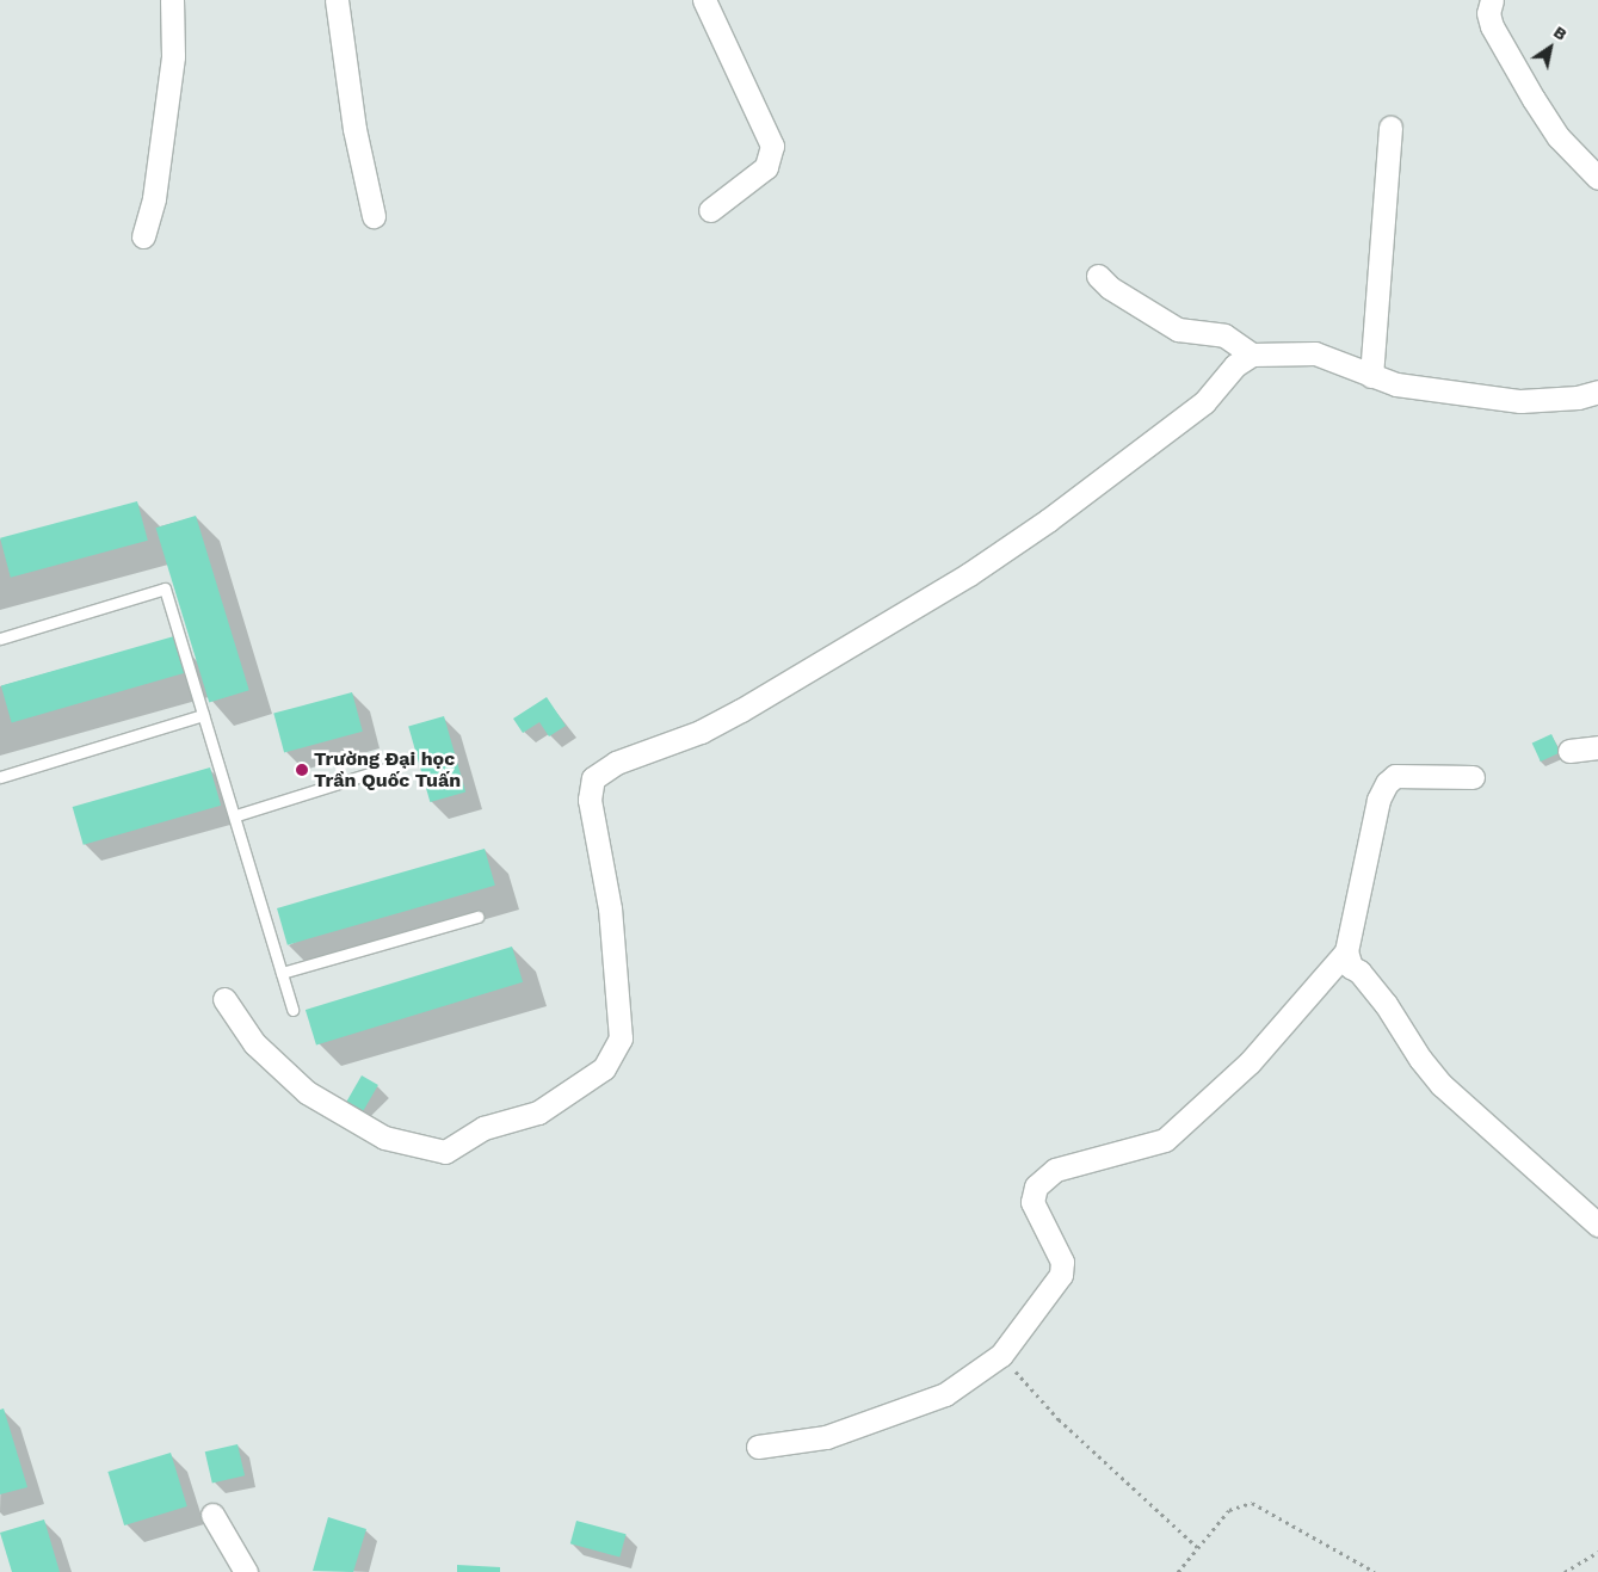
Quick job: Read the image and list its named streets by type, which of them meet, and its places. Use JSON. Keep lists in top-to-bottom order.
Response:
{
  "places": ["Trường Đại học Trần Quốc Tuấn"],
  "north": "top right"
}
